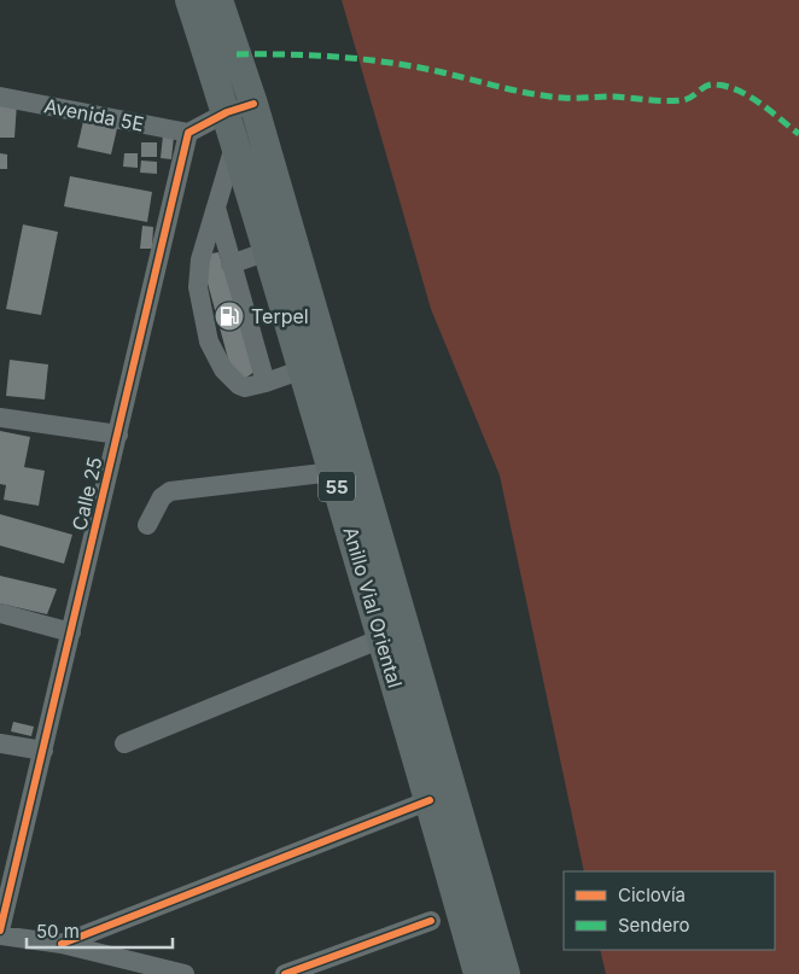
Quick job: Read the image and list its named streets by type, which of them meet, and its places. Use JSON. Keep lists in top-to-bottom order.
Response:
{
  "streets": {
    "highway": ["55", "Anillo Vial Oriental"],
    "street": ["Avenida 5E", "Calle 25"]
  },
  "crossings": [
    ["Avenida 5E", "Calle 25"]
  ],
  "places": {
    "fuel station": ["Terpel"]
  },
  "legend": ["Ciclovía", "Sendero"],
  "scale_bar": "50 m"
}
